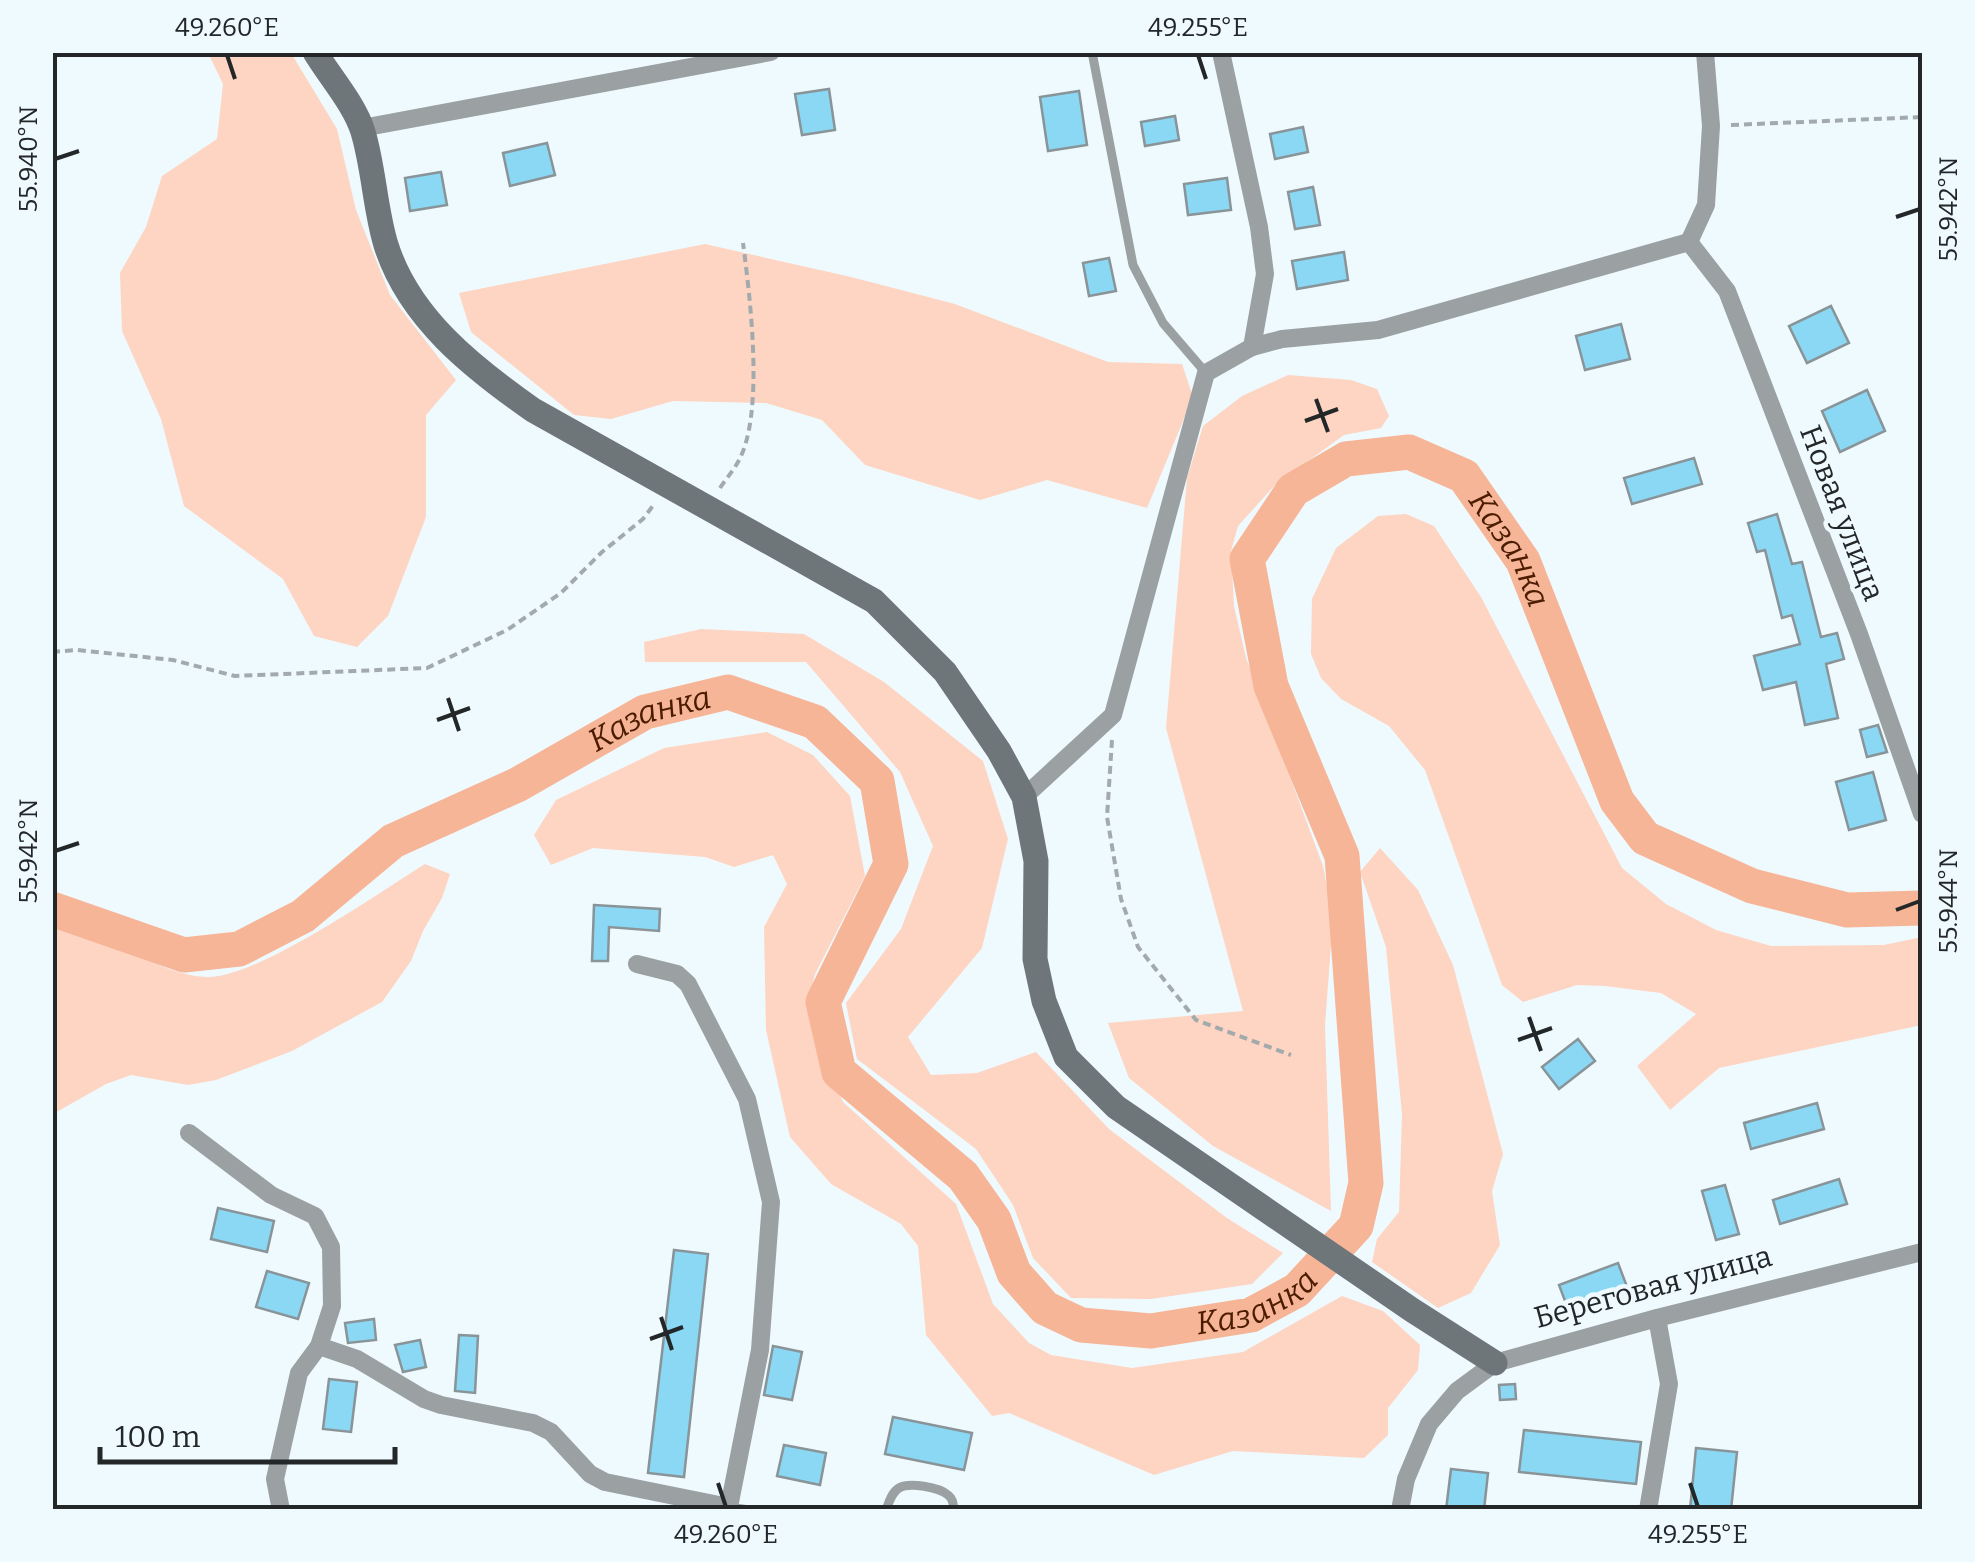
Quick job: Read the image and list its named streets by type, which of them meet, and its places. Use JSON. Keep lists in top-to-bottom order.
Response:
{
  "streets": {
    "street": ["Новая улица", "Береговая улица"]
  },
  "water": ["Казанка"],
  "scale_bar": "100 m",
  "coordinates": [
    "49.260°E",
    "49.255°E",
    "55.940°N",
    "55.942°N",
    "55.944°N"
  ]
}
